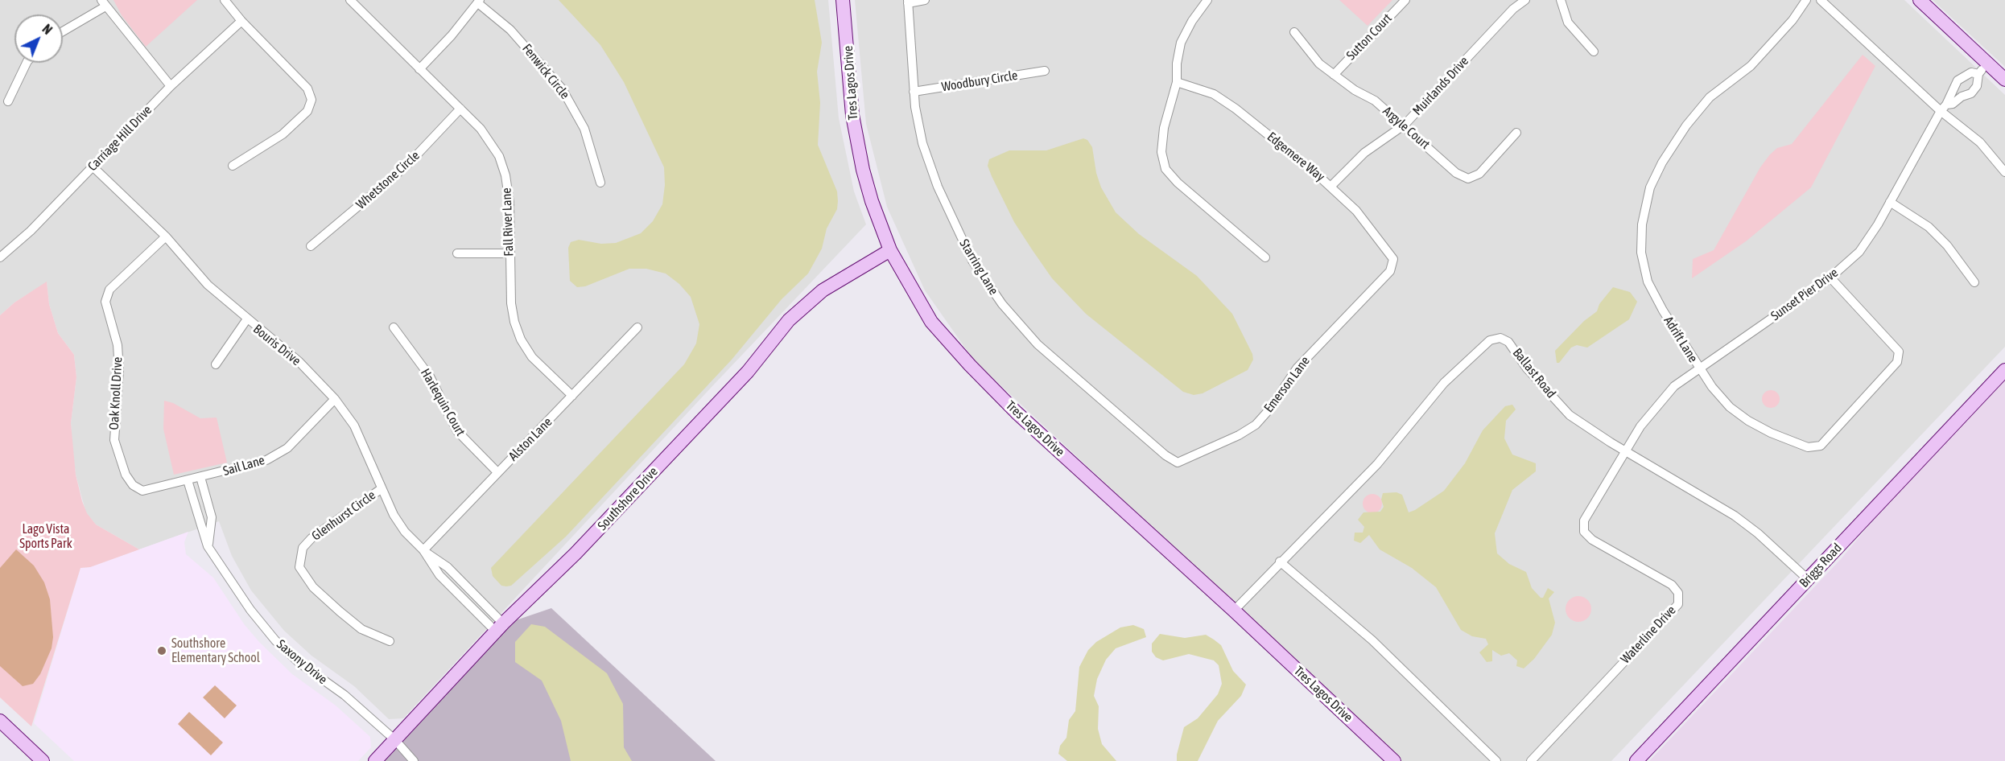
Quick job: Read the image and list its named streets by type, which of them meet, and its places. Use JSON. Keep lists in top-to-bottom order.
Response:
{
  "streets": {
    "street": [
      "Sutton Court",
      "Fenwick Circle",
      "Woodbury Circle",
      "Tres Lagos Drive",
      "Muirlands Drive",
      "Argyle Court",
      "Carriage Hill Drive",
      "Edgemere Way",
      "Whetstone Circle",
      "Fall River Lane",
      "Starring Lane",
      "Sunset Pier Drive",
      "Adrift Lane",
      "Bouris Drive",
      "Ballast Road",
      "Emerson Lane",
      "Oak Knoll Drive",
      "Harlequin Court",
      "Alston Lane",
      "Sail Lane",
      "Southshore Drive",
      "Glenhurst Circle",
      "Briggs Road",
      "Waterline Drive",
      "Saxony Drive"
    ]
  },
  "crossings": [
    ["Sutton Court", "Argyle Court"],
    ["Woodbury Circle", "Starring Lane"],
    ["Tres Lagos Drive", "Ballast Road"],
    ["Tres Lagos Drive", "Southshore Drive"],
    ["Muirlands Drive", "Argyle Court"],
    ["Muirlands Drive", "Edgemere Way"],
    ["Carriage Hill Drive", "Bouris Drive"],
    ["Edgemere Way", "Emerson Lane"],
    ["Whetstone Circle", "Fall River Lane"],
    ["Fall River Lane", "Alston Lane"],
    ["Starring Lane", "Emerson Lane"],
    ["Sunset Pier Drive", "Adrift Lane"],
    ["Sunset Pier Drive", "Ballast Road"],
    ["Sunset Pier Drive", "Waterline Drive"],
    ["Bouris Drive", "Oak Knoll Drive"],
    ["Bouris Drive", "Alston Lane"],
    ["Bouris Drive", "Sail Lane"],
    ["Bouris Drive", "Southshore Drive"],
    ["Bouris Drive", "Glenhurst Circle"],
    ["Ballast Road", "Briggs Road"],
    ["Ballast Road", "Waterline Drive"],
    ["Oak Knoll Drive", "Sail Lane"],
    ["Harlequin Court", "Alston Lane"],
    ["Sail Lane", "Saxony Drive"],
    ["Southshore Drive", "Saxony Drive"]
  ],
  "parks": ["Lago Vista Sports Park"],
  "places": ["Southshore Elementary School"],
  "north": "top right"
}
